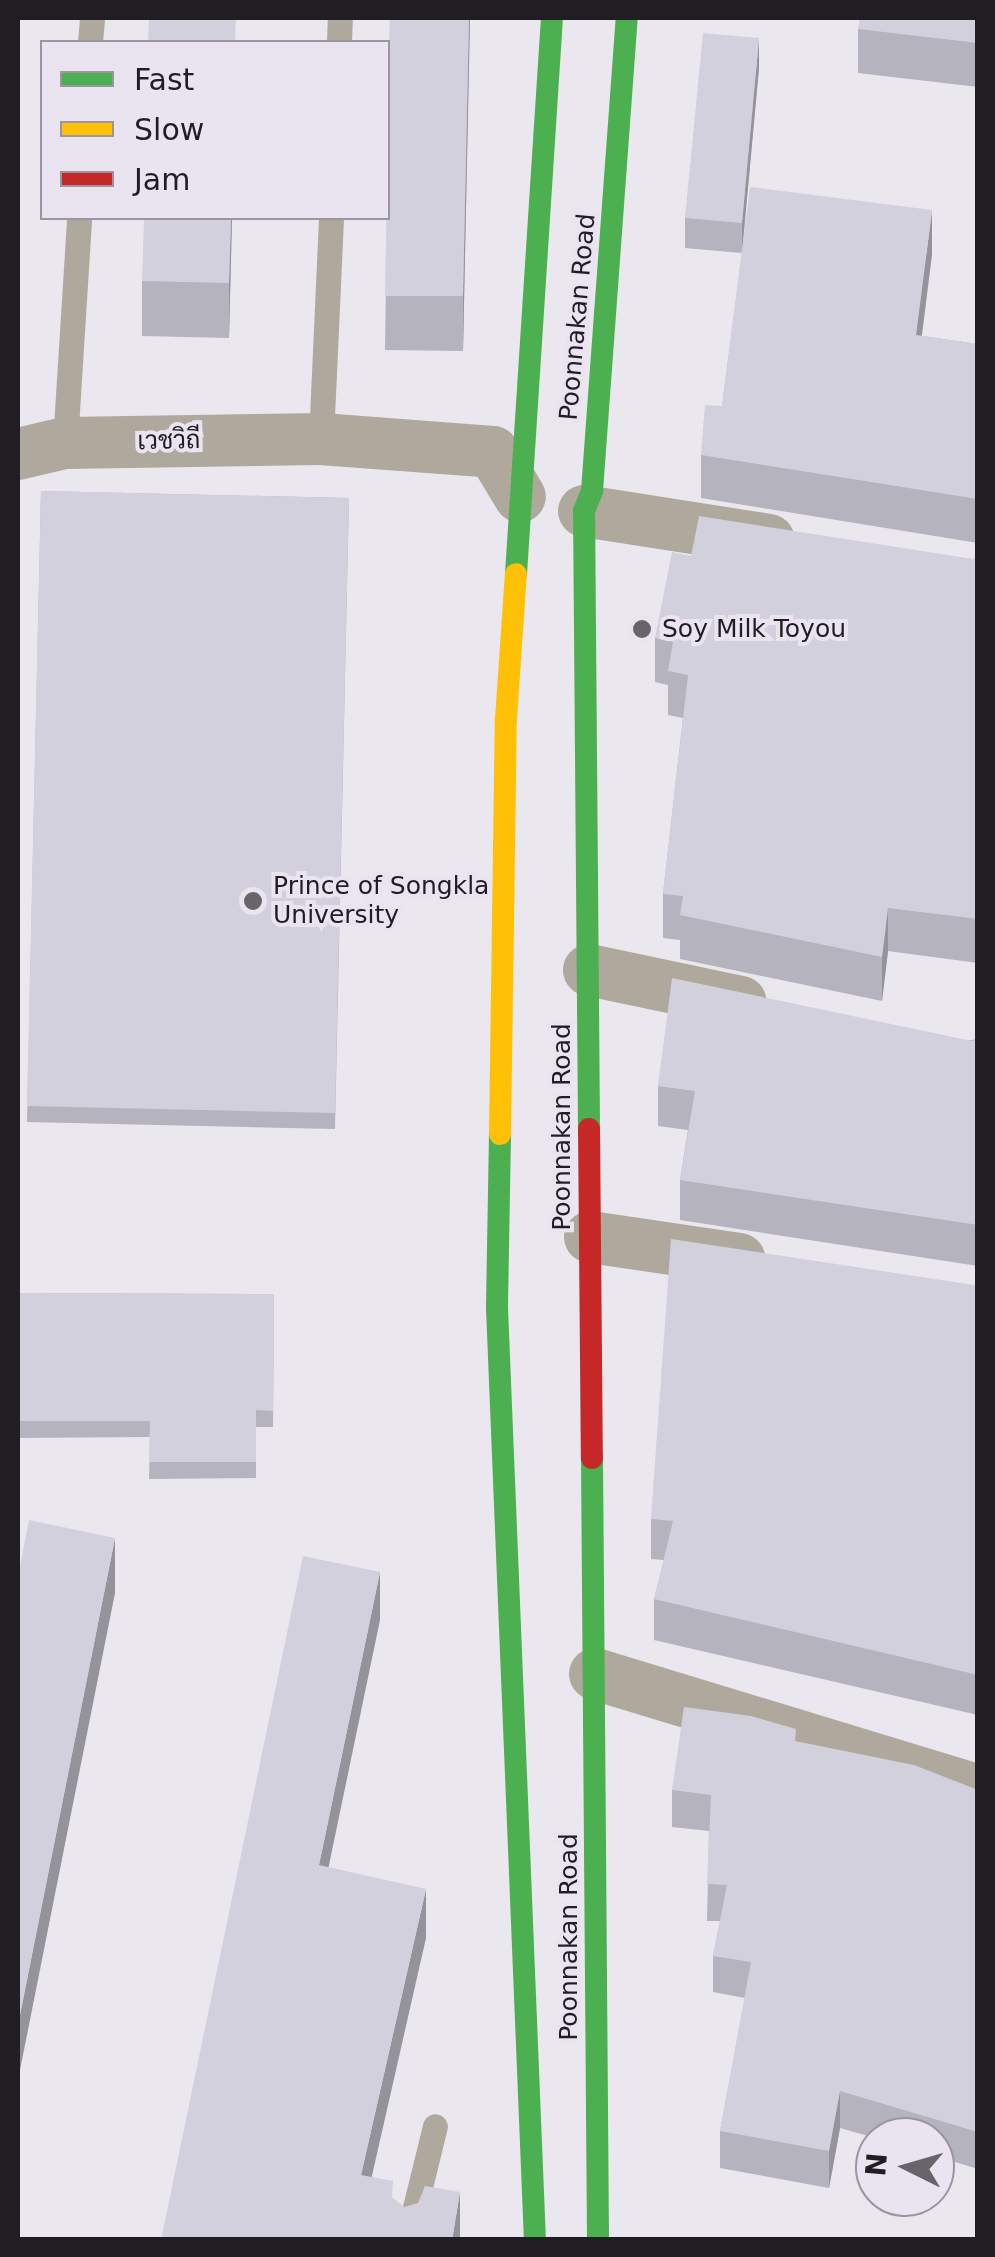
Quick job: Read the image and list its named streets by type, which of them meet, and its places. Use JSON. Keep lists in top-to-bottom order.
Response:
{
  "streets": {
    "street": ["Poonnakan Road", "เวชวิถี"]
  },
  "crossings": [
    ["Poonnakan Road", "เวชวิถี"]
  ],
  "places": ["Soy Milk Toyou", "Prince of Songkla University"],
  "legend": ["Fast", "Slow", "Jam"],
  "north": "left"
}
